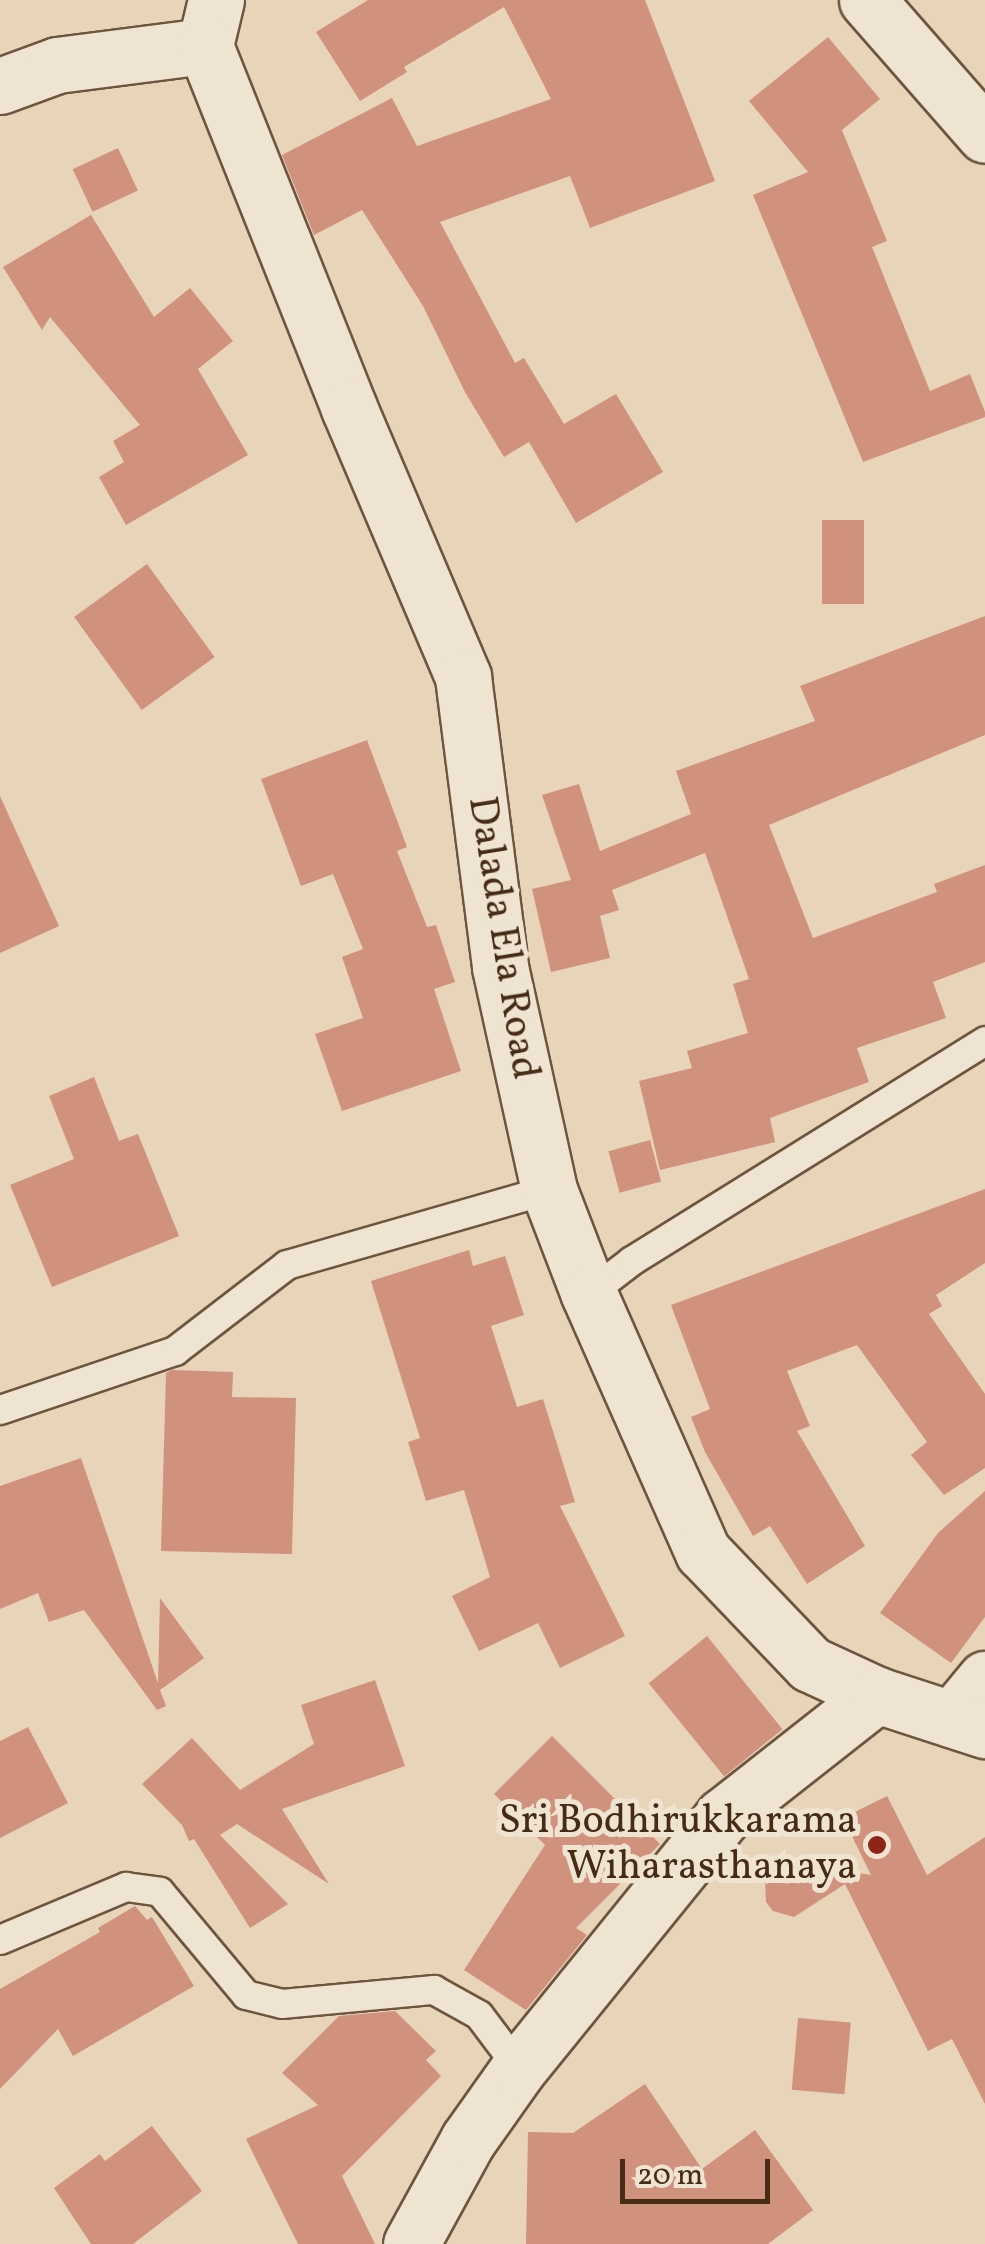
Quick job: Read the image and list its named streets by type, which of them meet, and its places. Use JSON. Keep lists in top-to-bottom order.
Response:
{
  "streets": {
    "street": ["Dalada Ela Road"]
  },
  "places": ["Sri Bodhirukkarama Wiharasthanaya"],
  "scale_bar": "20 m"
}
